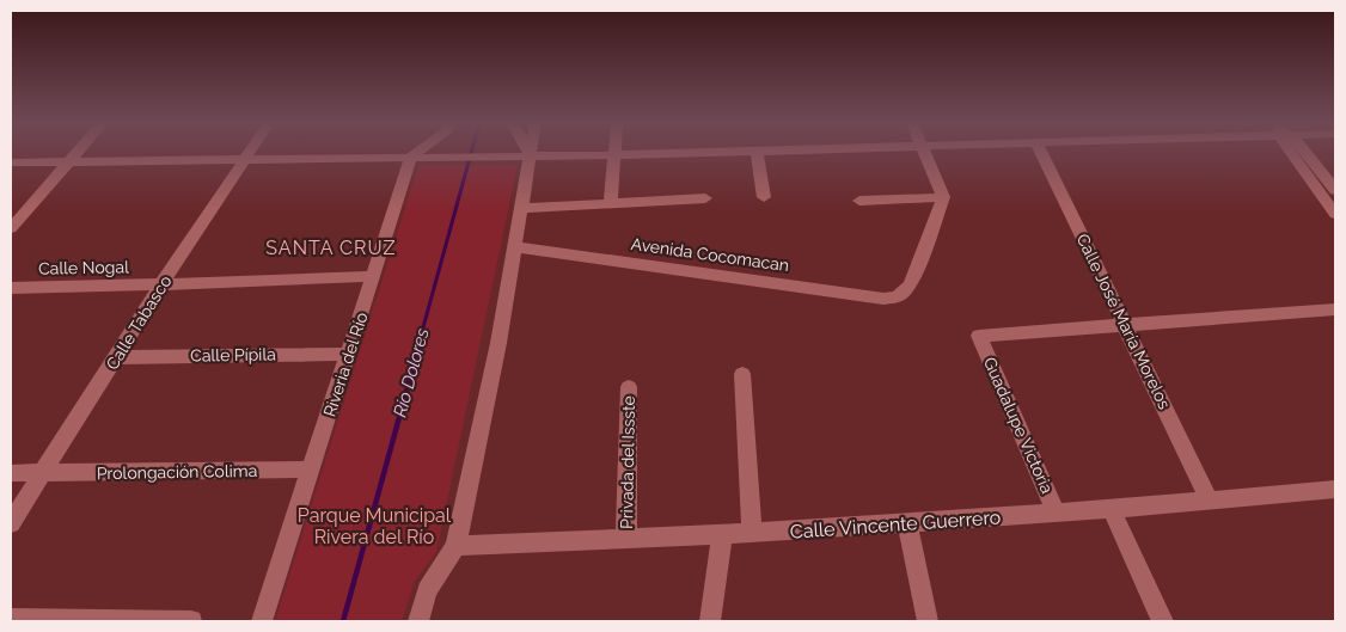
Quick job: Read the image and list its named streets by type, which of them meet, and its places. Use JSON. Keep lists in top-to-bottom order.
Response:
{
  "streets": {
    "street": [
      "Avenida Cocomacan",
      "Calle Nogal",
      "Calle José María Morelos",
      "Calle Tabasco",
      "Calle Pípila",
      "Riveria del Río",
      "Guadalupe Victoria",
      "Privada del Issste",
      "Prolongación Colima",
      "Calle Vincente Guerrero"
    ]
  },
  "crossings": [
    ["Calle Nogal", "Calle Tabasco"],
    ["Calle Nogal", "Riveria del Río"],
    ["Calle José María Morelos", "Guadalupe Victoria"],
    ["Calle José María Morelos", "Calle Vincente Guerrero"],
    ["Calle Tabasco", "Calle Pípila"],
    ["Calle Tabasco", "Prolongación Colima"],
    ["Calle Pípila", "Riveria del Río"],
    ["Riveria del Río", "Prolongación Colima"],
    ["Guadalupe Victoria", "Calle Vincente Guerrero"],
    ["Privada del Issste", "Calle Vincente Guerrero"]
  ],
  "districts": ["SANTA CRUZ"],
  "water": ["Río Dolores"],
  "parks": ["Parque Municipal Rivera del Río"]
}
